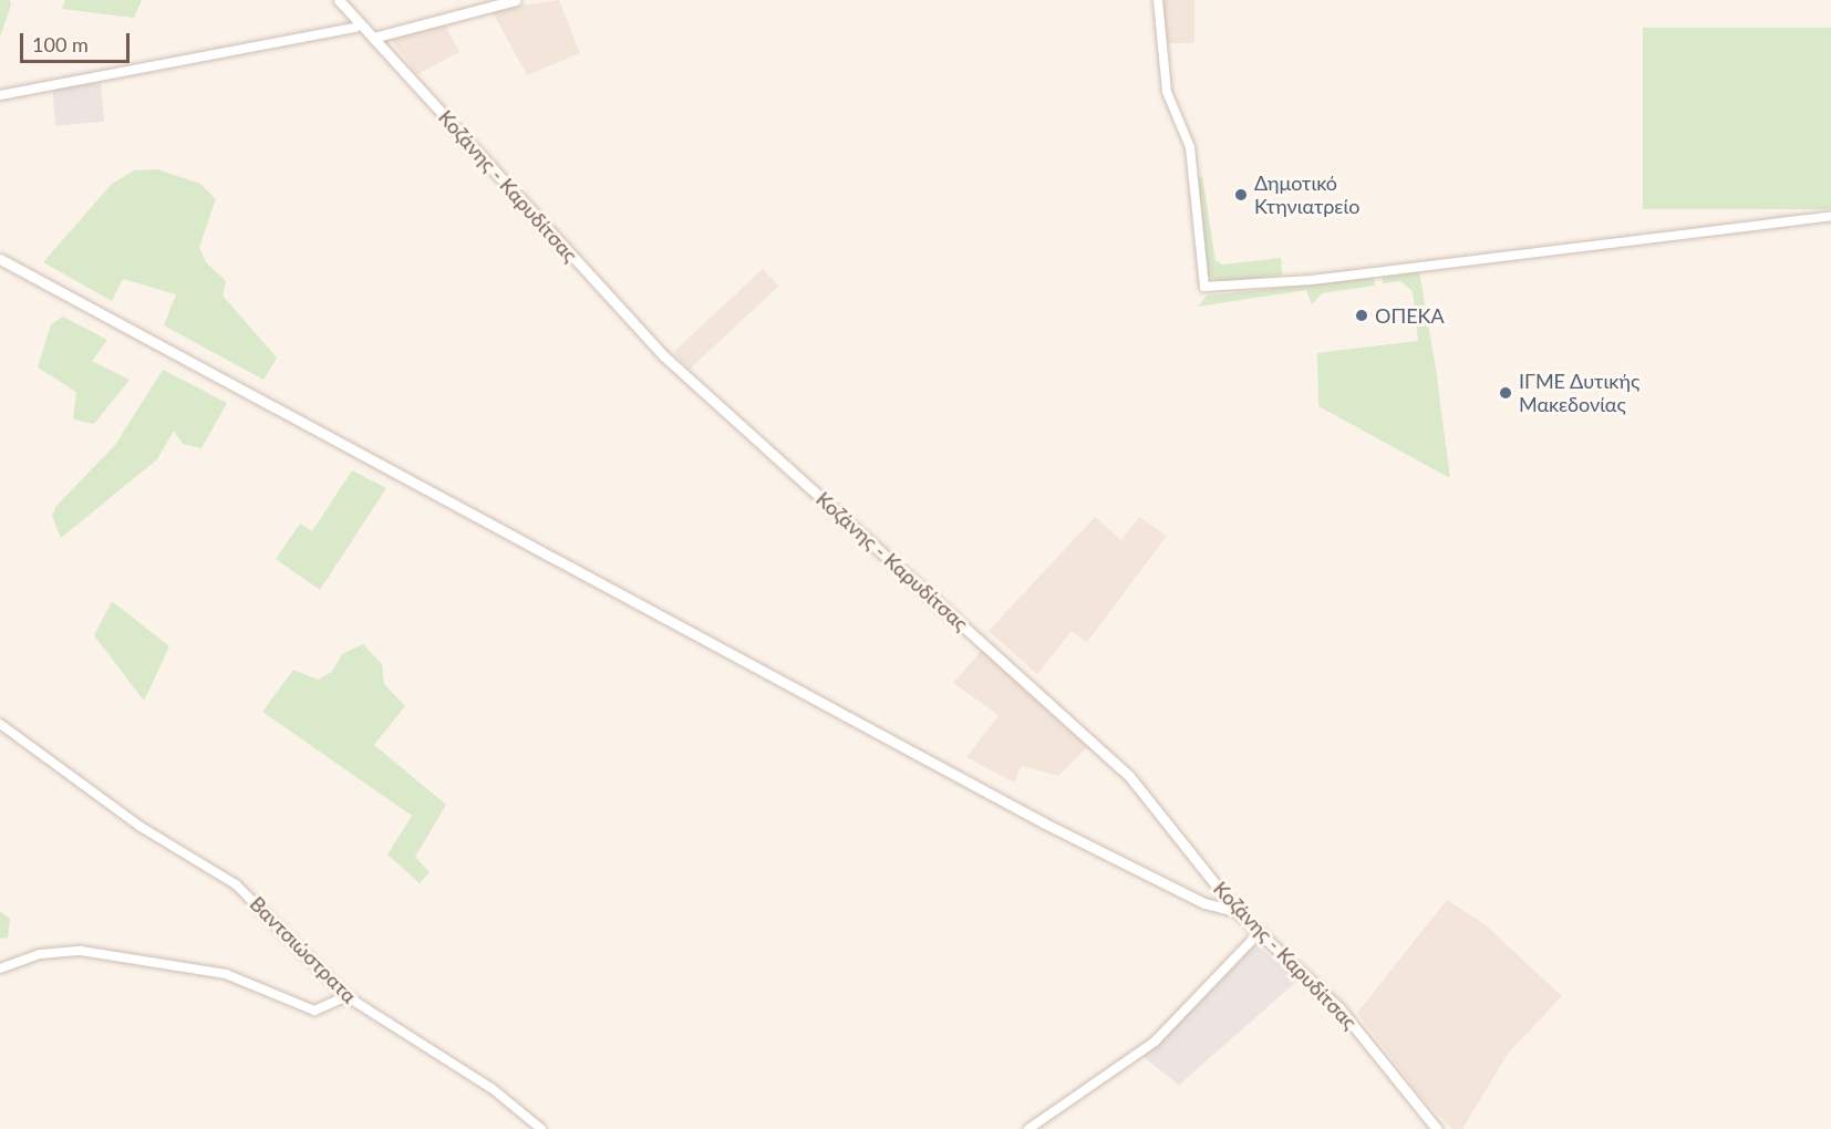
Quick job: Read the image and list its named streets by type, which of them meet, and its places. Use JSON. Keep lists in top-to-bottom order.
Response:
{
  "streets": {
    "street": ["Κοζάνης - Καρυδίτσας", "Βαντσιώστρατα"]
  },
  "places": ["Δημοτικό Κτηνιατρείο", "ΟΠΕΚΑ", "ΙΓΜΕ Δυτικής Μακεδονίας"],
  "scale_bar": "100 m"
}
